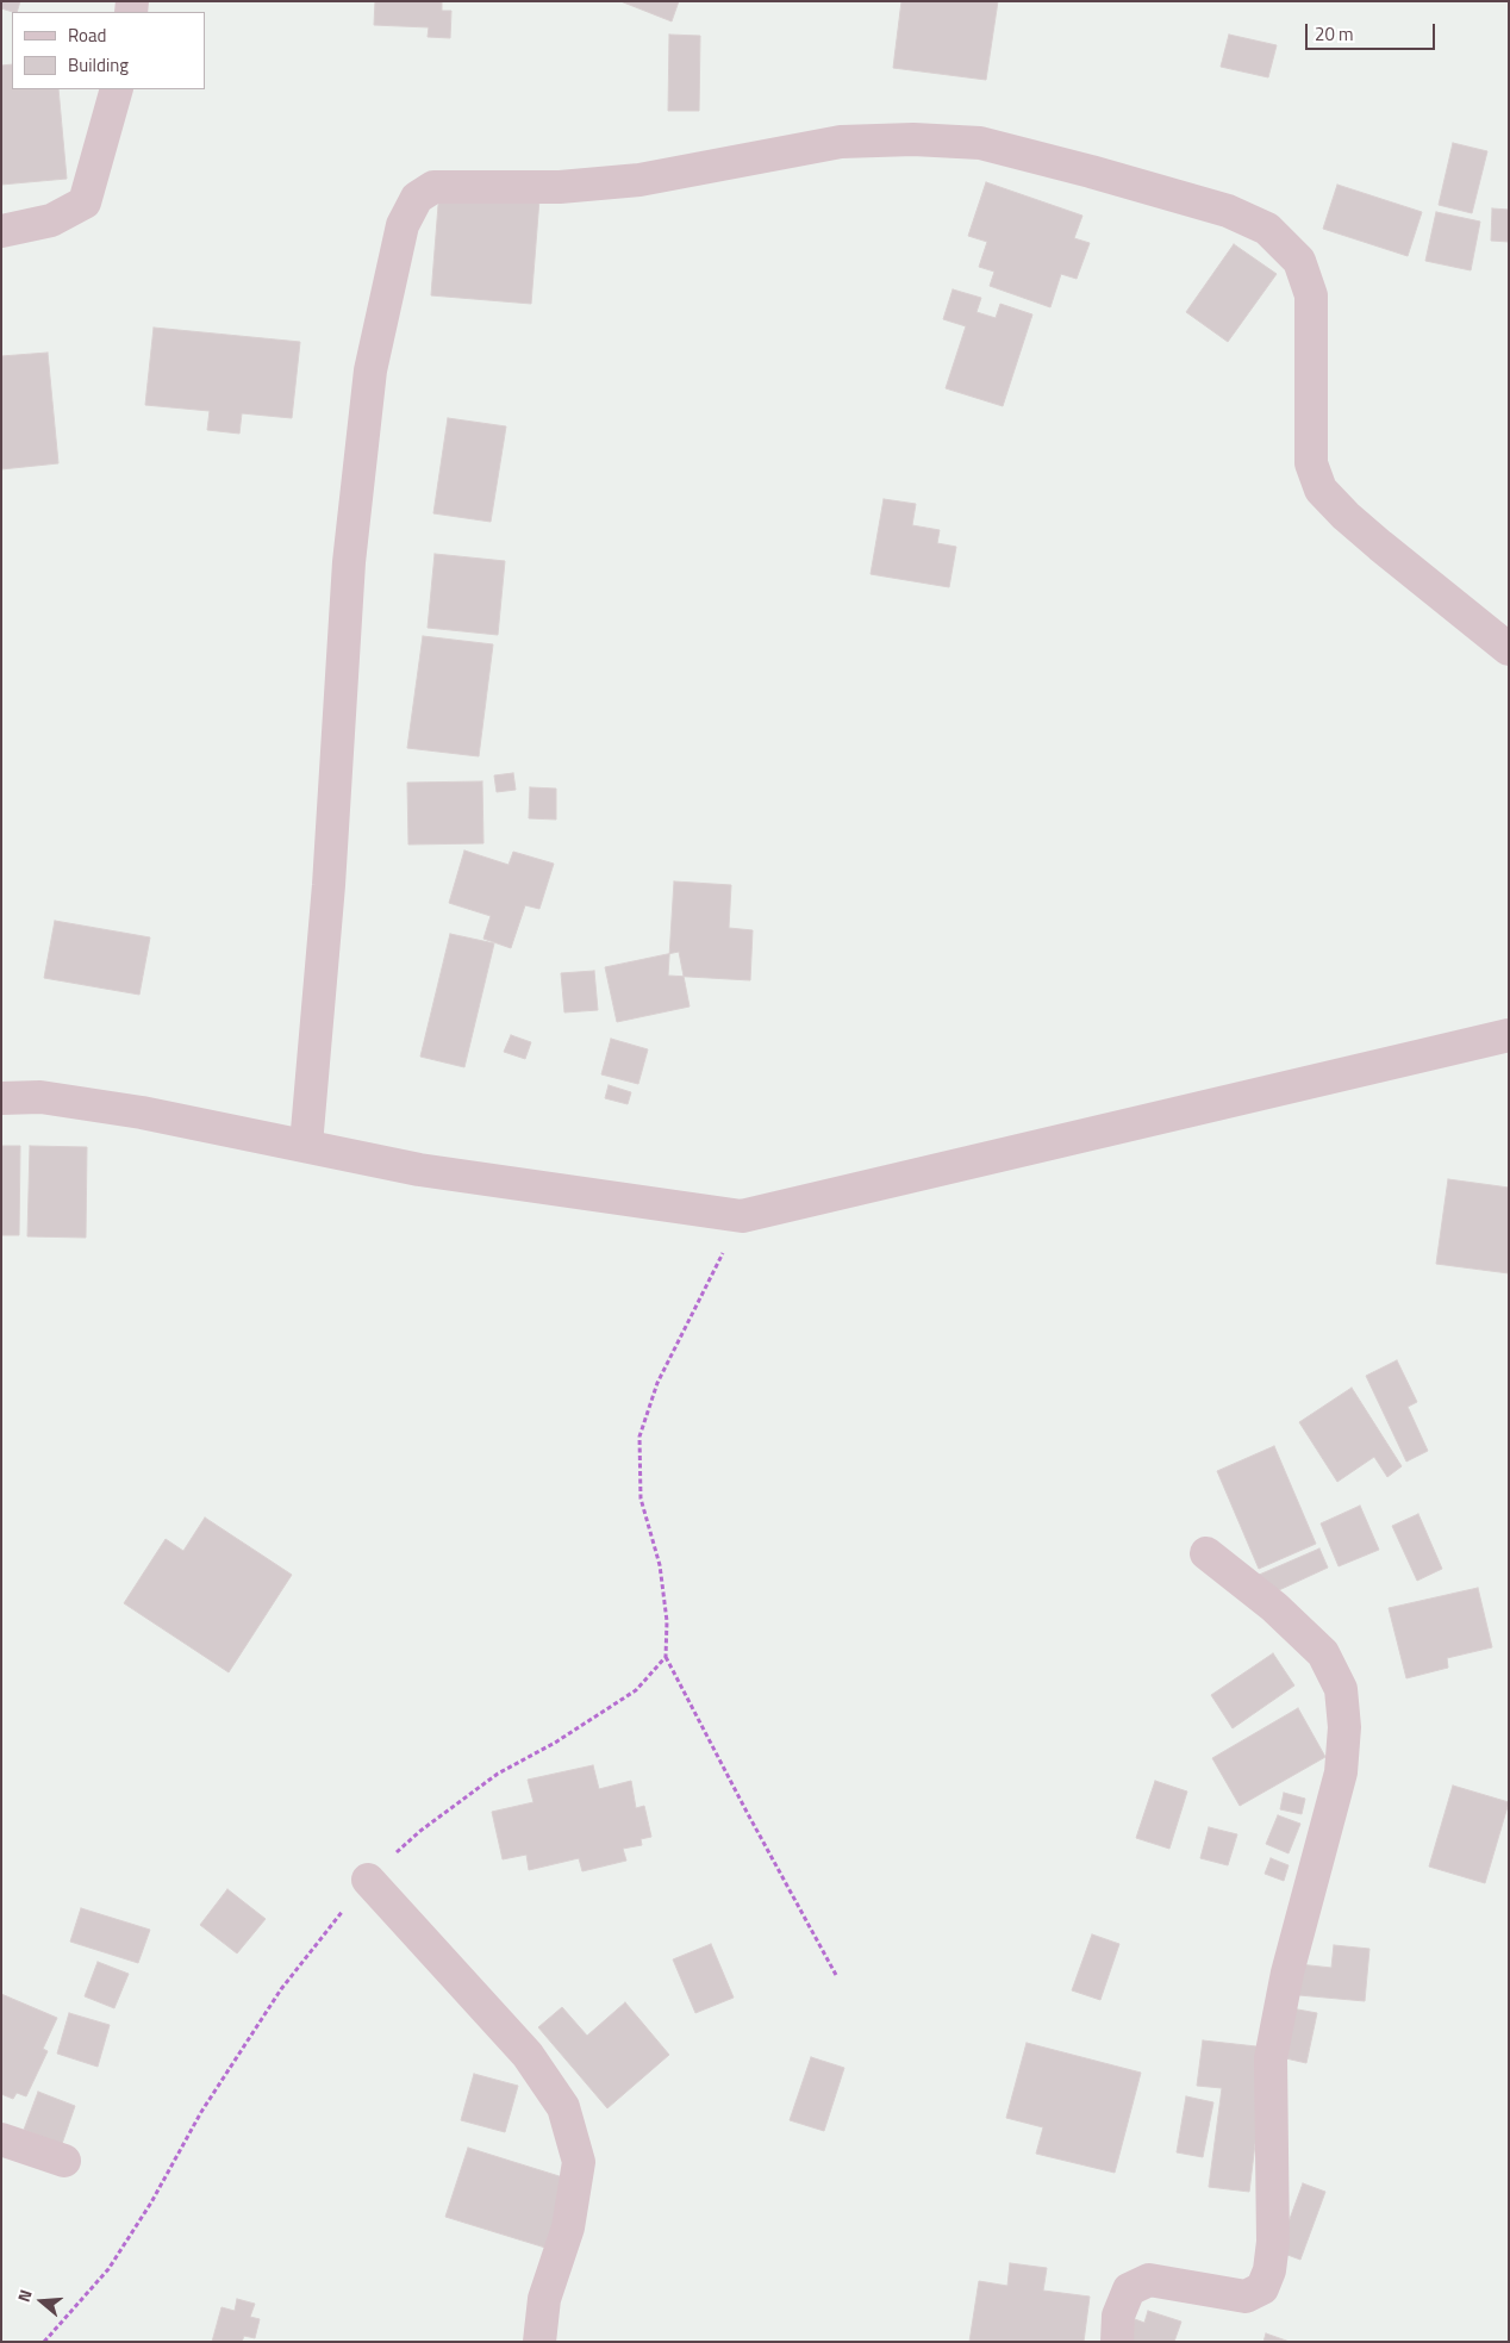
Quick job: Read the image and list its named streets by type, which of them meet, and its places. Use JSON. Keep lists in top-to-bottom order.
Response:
{
  "legend": ["Road", "Building"],
  "scale_bar": "20 m",
  "north": "left"
}
